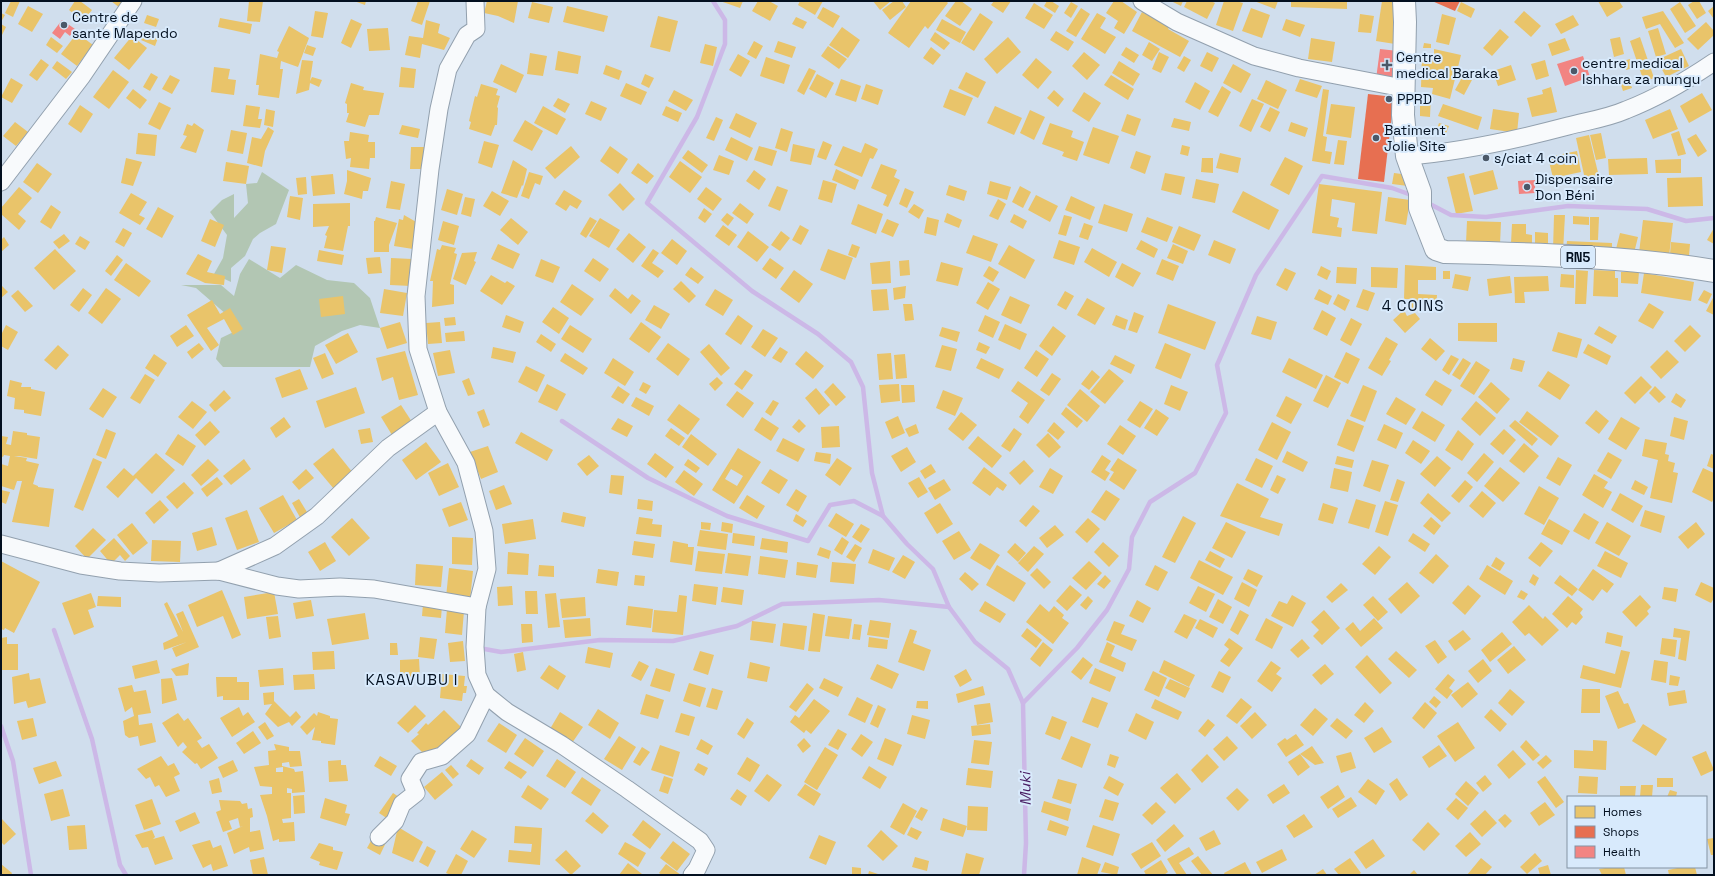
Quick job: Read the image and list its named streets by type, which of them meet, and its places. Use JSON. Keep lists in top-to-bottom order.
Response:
{
  "streets": {
    "highway": ["RN5"]
  },
  "districts": ["4 COINS", "KASAVUBU I"],
  "water": ["Muki"],
  "places": {
    "other": [
      "Centre de sante Mapendo",
      "centre medical Ishhara za mungu",
      "PPRD",
      "Batiment Jolie Site",
      "s/ciat 4 coin",
      "Dispensaire Don Béni"
    ],
    "health": ["Centre medical Baraka"]
  },
  "legend": ["Homes", "Shops", "Health"]
}
